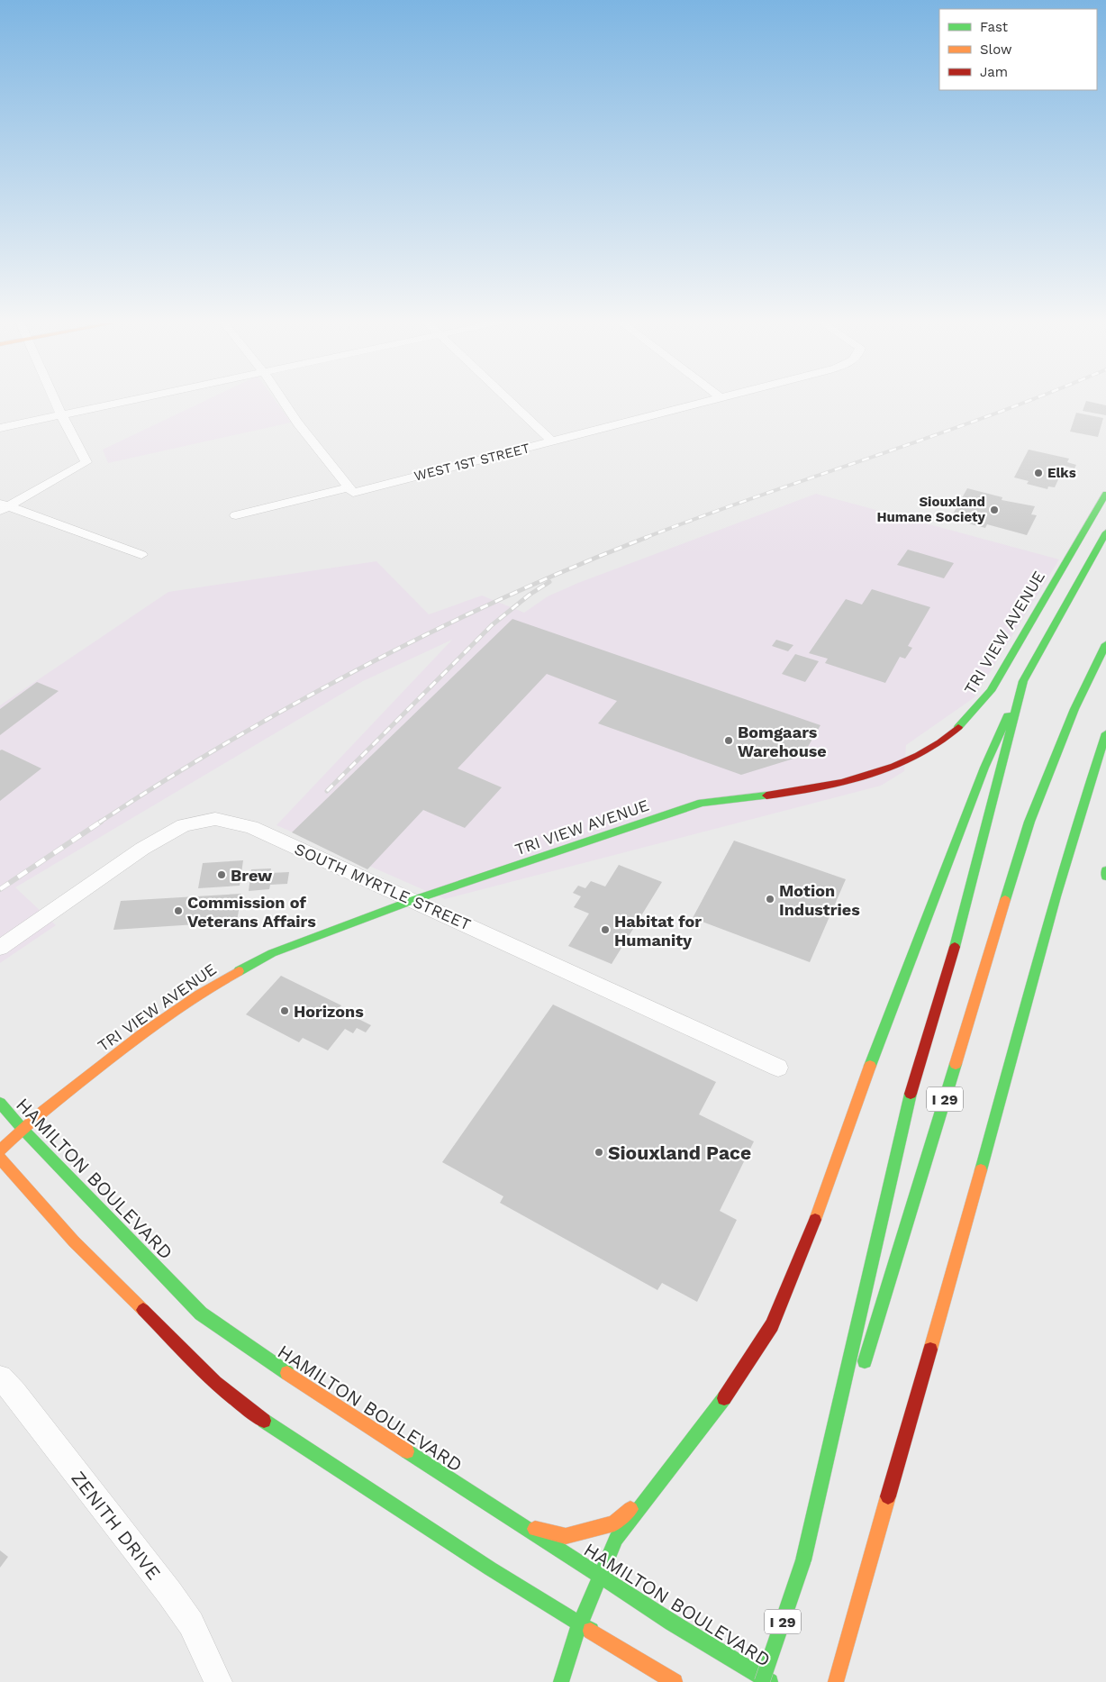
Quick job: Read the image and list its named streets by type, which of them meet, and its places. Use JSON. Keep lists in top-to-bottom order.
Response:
{
  "streets": {
    "main road": ["TRI VIEW AVENUE", "I 29", "HAMILTON BOULEVARD"],
    "street": ["WEST 1ST STREET", "SOUTH MYRTLE STREET", "ZENITH DRIVE"]
  },
  "crossings": [
    ["TRI VIEW AVENUE", "SOUTH MYRTLE STREET"],
    ["TRI VIEW AVENUE", "HAMILTON BOULEVARD"]
  ],
  "places": [
    "Elks",
    "Siouxland Humane Society",
    "Bomgaars Warehouse",
    "Brew",
    "Motion Industries",
    "Commission of Veterans Affairs",
    "Habitat for Humanity",
    "Horizons",
    "Siouxland Pace"
  ],
  "legend": ["Fast", "Slow", "Jam"]
}
